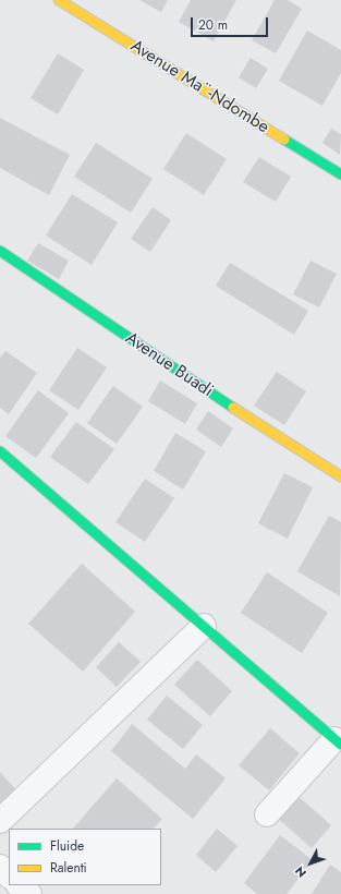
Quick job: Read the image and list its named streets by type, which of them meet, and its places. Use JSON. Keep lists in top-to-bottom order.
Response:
{
  "streets": {
    "street": ["Avenue Ma¨-Ndombe", "Avenue Buadi"]
  },
  "legend": ["Fluide", "Ralenti"],
  "scale_bar": "20 m",
  "north": "bottom left"
}
